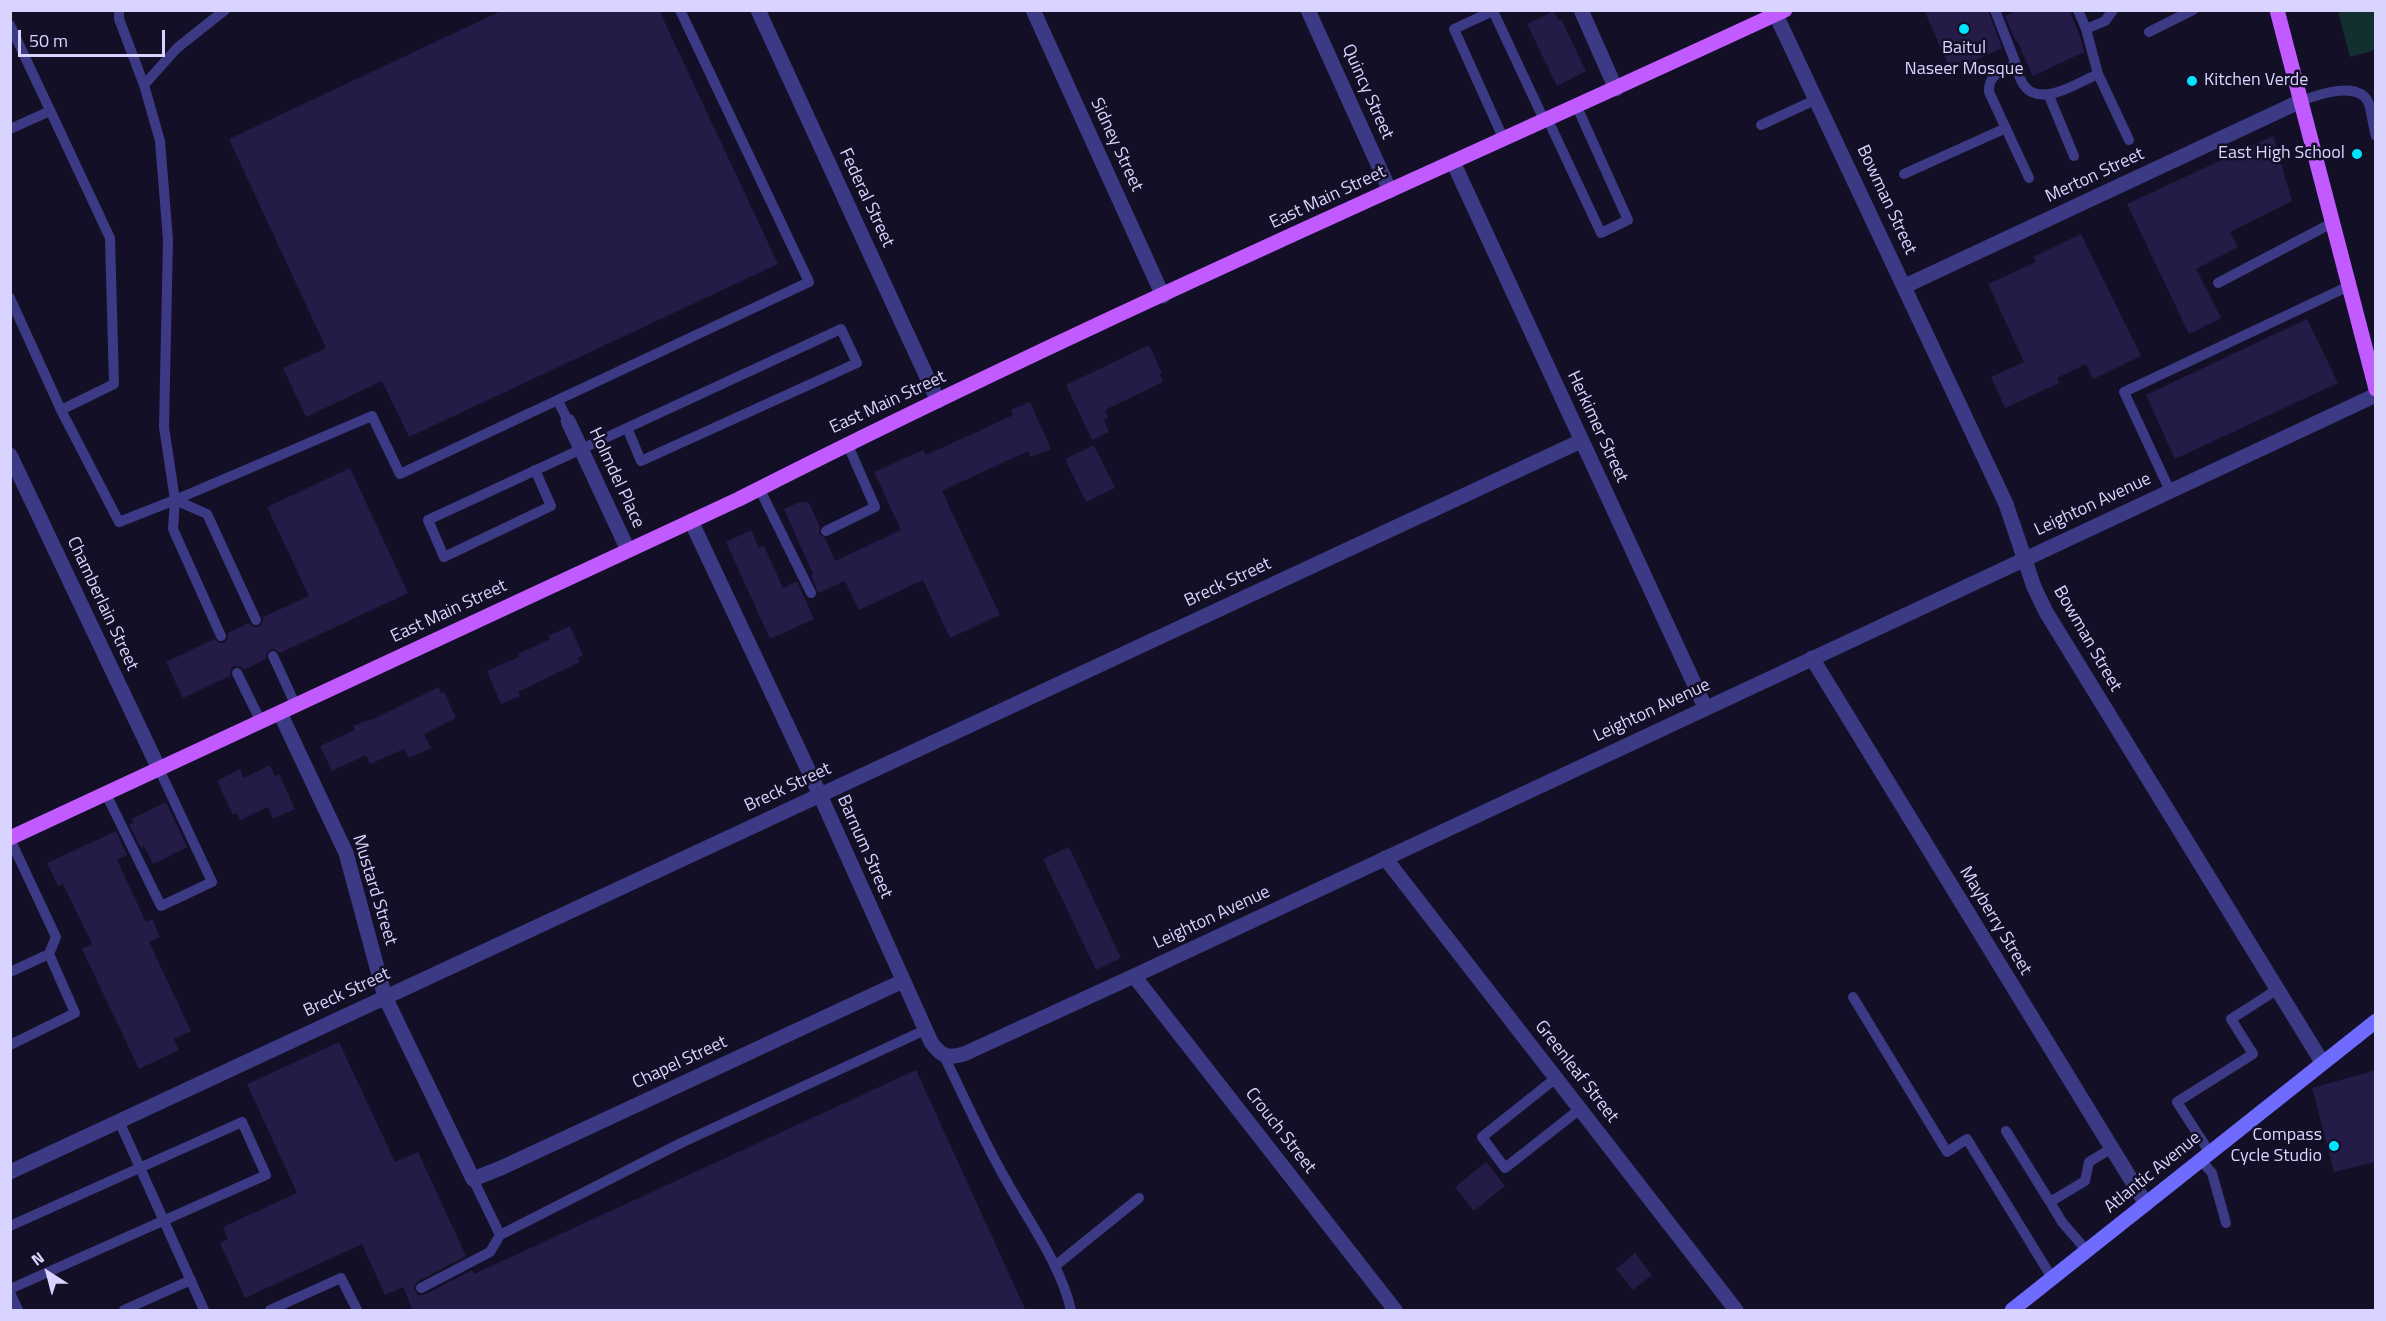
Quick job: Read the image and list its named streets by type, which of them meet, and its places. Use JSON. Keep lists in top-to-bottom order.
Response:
{
  "streets": {
    "main road": ["East Main Street", "Atlantic Avenue"],
    "street": [
      "Quincy Street",
      "Sidney Street",
      "Merton Street",
      "Federal Street",
      "Bowman Street",
      "Herkimer Street",
      "Holmdel Place",
      "Leighton Avenue",
      "Breck Street",
      "Chamberlain Street",
      "Barnum Street",
      "Mustard Street",
      "Mayberry Street",
      "Chapel Street",
      "Greenleaf Street",
      "Crouch Street"
    ]
  },
  "crossings": [
    ["Quincy Street", "East Main Street"],
    ["Sidney Street", "East Main Street"],
    ["Merton Street", "Bowman Street"],
    ["Federal Street", "East Main Street"],
    ["East Main Street", "Bowman Street"],
    ["East Main Street", "Herkimer Street"],
    ["East Main Street", "Holmdel Place"],
    ["East Main Street", "Chamberlain Street"],
    ["East Main Street", "Barnum Street"],
    ["East Main Street", "Mustard Street"],
    ["Bowman Street", "Leighton Avenue"],
    ["Bowman Street", "Atlantic Avenue"],
    ["Herkimer Street", "Leighton Avenue"],
    ["Herkimer Street", "Breck Street"],
    ["Leighton Avenue", "Barnum Street"],
    ["Leighton Avenue", "Mayberry Street"],
    ["Leighton Avenue", "Greenleaf Street"],
    ["Leighton Avenue", "Crouch Street"],
    ["Breck Street", "Barnum Street"],
    ["Breck Street", "Mustard Street"],
    ["Barnum Street", "Chapel Street"],
    ["Mustard Street", "Chapel Street"],
    ["Mayberry Street", "Atlantic Avenue"]
  ],
  "places": [
    "Baitul Naseer Mosque",
    "Kitchen Verde",
    "East High School",
    "Compass Cycle Studio"
  ],
  "scale_bar": "50 m",
  "north": "top left"
}
